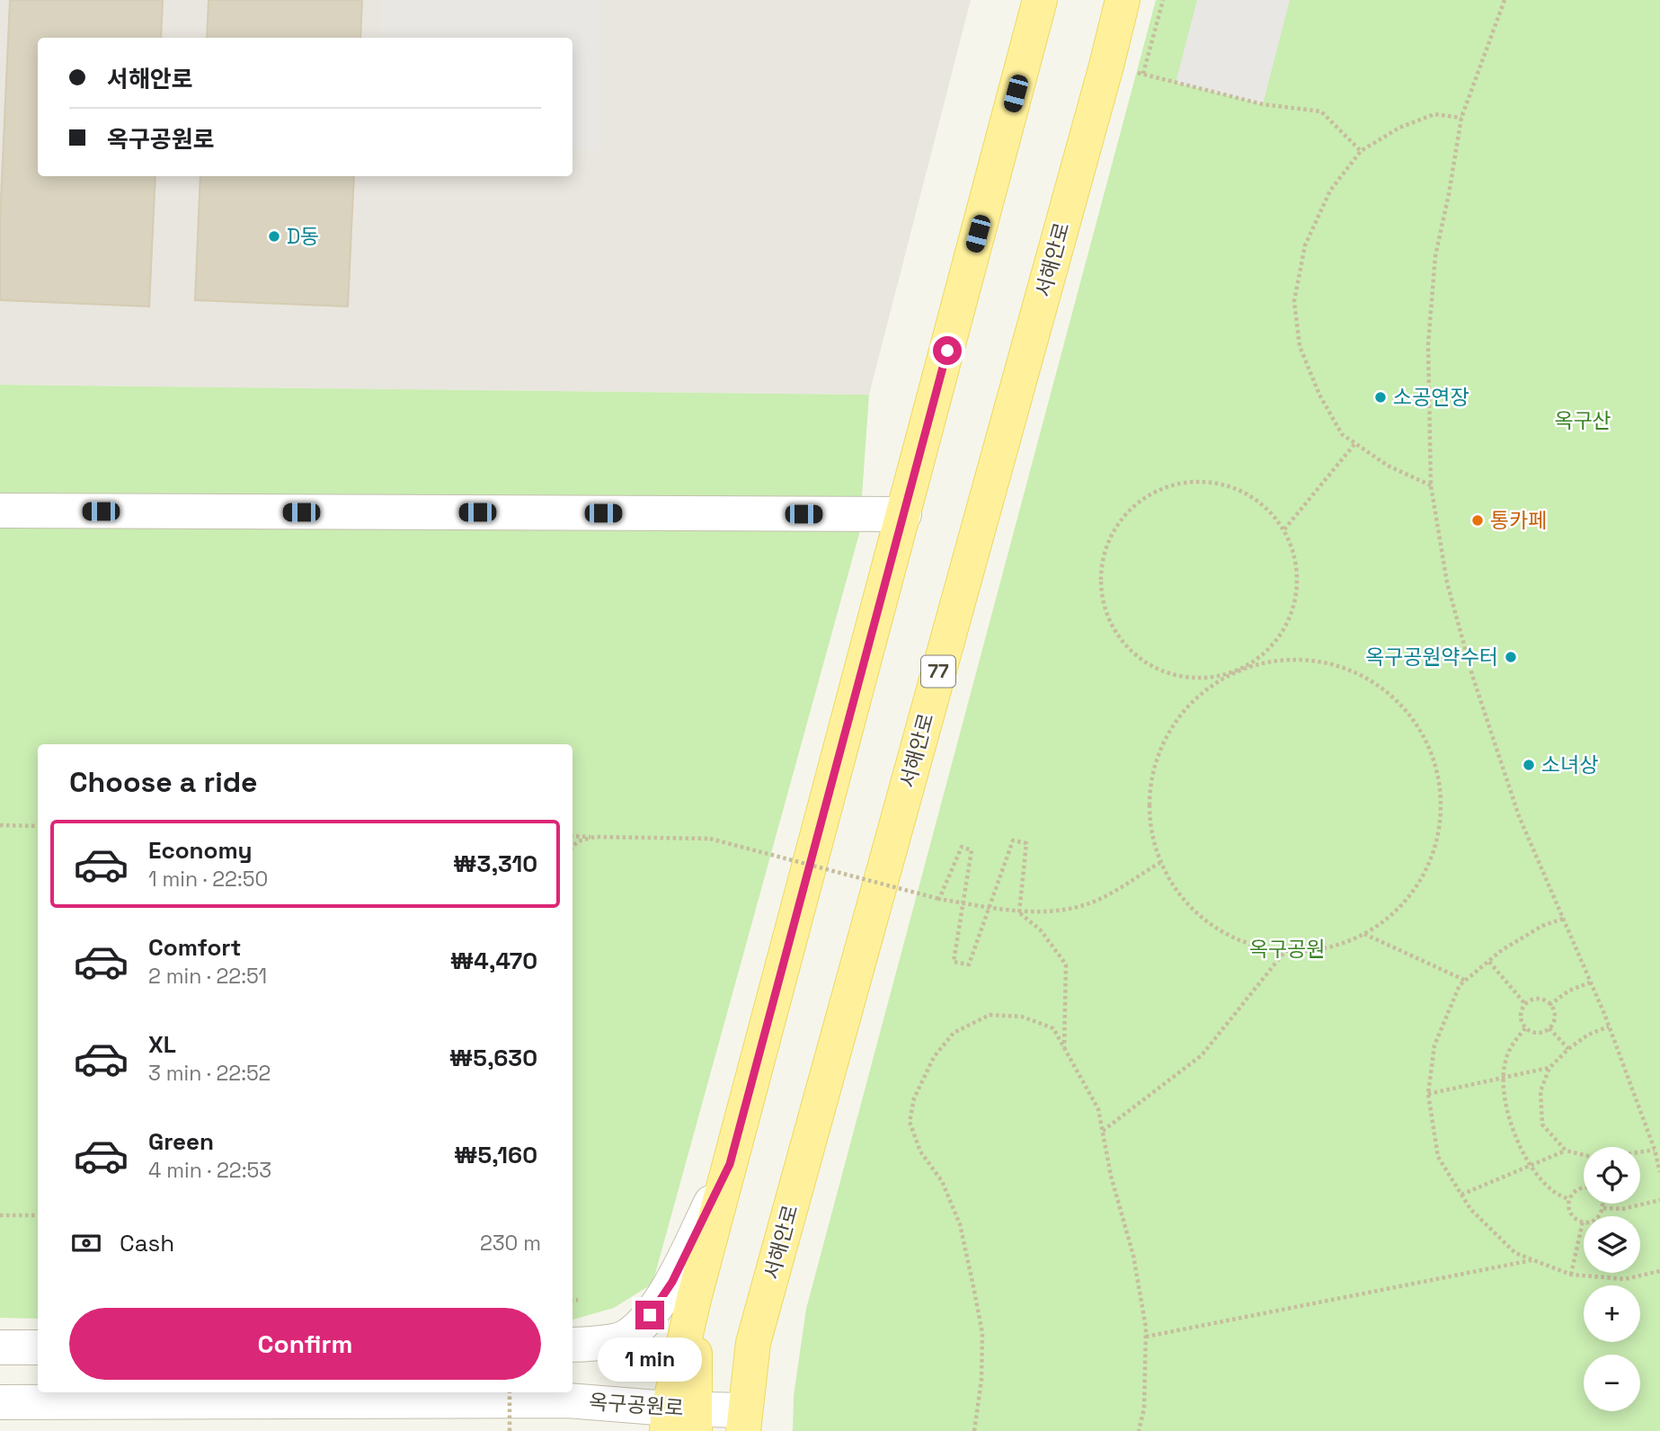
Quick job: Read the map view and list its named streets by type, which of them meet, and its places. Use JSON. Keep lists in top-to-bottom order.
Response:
{
  "streets": {
    "main road": ["서해안로", "77"],
    "street": ["옥구공원로"]
  },
  "crossings": [
    ["서해안로", "옥구공원로"]
  ],
  "parks": ["옥구산", "옥구공원"],
  "places": [
    "D동",
    "소공연장",
    "통카페",
    "옥구공원약수터",
    "소녀상"
  ],
  "page": {
    "banner": ["서해안로", "옥구공원로"],
    "heading": "Choose a ride",
    "list": [
      {
        "name": "Economy",
        "note": "1 min · 22:50",
        "value": "₩3,310"
      },
      {
        "name": "Comfort",
        "note": "2 min · 22:51",
        "value": "₩4,470"
      },
      {
        "name": "XL",
        "note": "3 min · 22:52",
        "value": "₩5,630"
      },
      {
        "name": "Green",
        "note": "4 min · 22:53",
        "value": "₩5,160"
      }
    ],
    "map_buttons": ["+", "−"],
    "pay": ["Cash", "230 m"],
    "buttons": "Confirm",
    "bubble": "1 min"
  }
}
